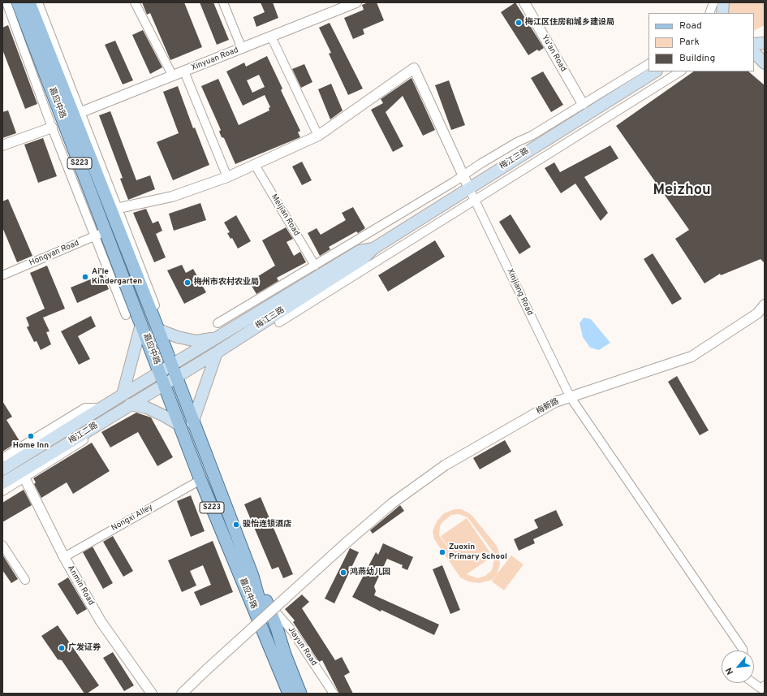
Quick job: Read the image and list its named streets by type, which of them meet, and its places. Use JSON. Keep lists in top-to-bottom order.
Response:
{
  "streets": {
    "main road": [
      "嘉应中路",
      "梅江三路",
      "S223",
      "梅江二路"
    ],
    "street": [
      "Yu'an Road",
      "Xinyuan Road",
      "Meijian Road",
      "Hongyan Road",
      "Xinjiang Road",
      "梅新路",
      "Nongxi Alley",
      "Anmin Road",
      "Jiayun Road"
    ]
  },
  "crossings": [
    ["Xinyuan Road", "嘉应中路"],
    ["嘉应中路", "梅江三路"],
    ["嘉应中路", "Hongyan Road"],
    ["嘉应中路", "梅江二路"],
    ["嘉应中路", "Nongxi Alley"],
    ["梅江三路", "Xinjiang Road"],
    ["梅江三路", "梅江二路"],
    ["Xinjiang Road", "梅新路"],
    ["梅江二路", "Anmin Road"],
    ["Nongxi Alley", "Anmin Road"]
  ],
  "districts": ["Meizhou"],
  "places": [
    "梅江区住房和城乡建设局",
    "Ai'le Kindergarten",
    "梅州市农村农业局",
    "Home Inn",
    "骏怡连锁酒店",
    "Zuoxin Primary School",
    "鸿燕幼儿园",
    "广发证券"
  ],
  "legend": ["Road", "Park", "Building"],
  "north": "bottom left"
}
